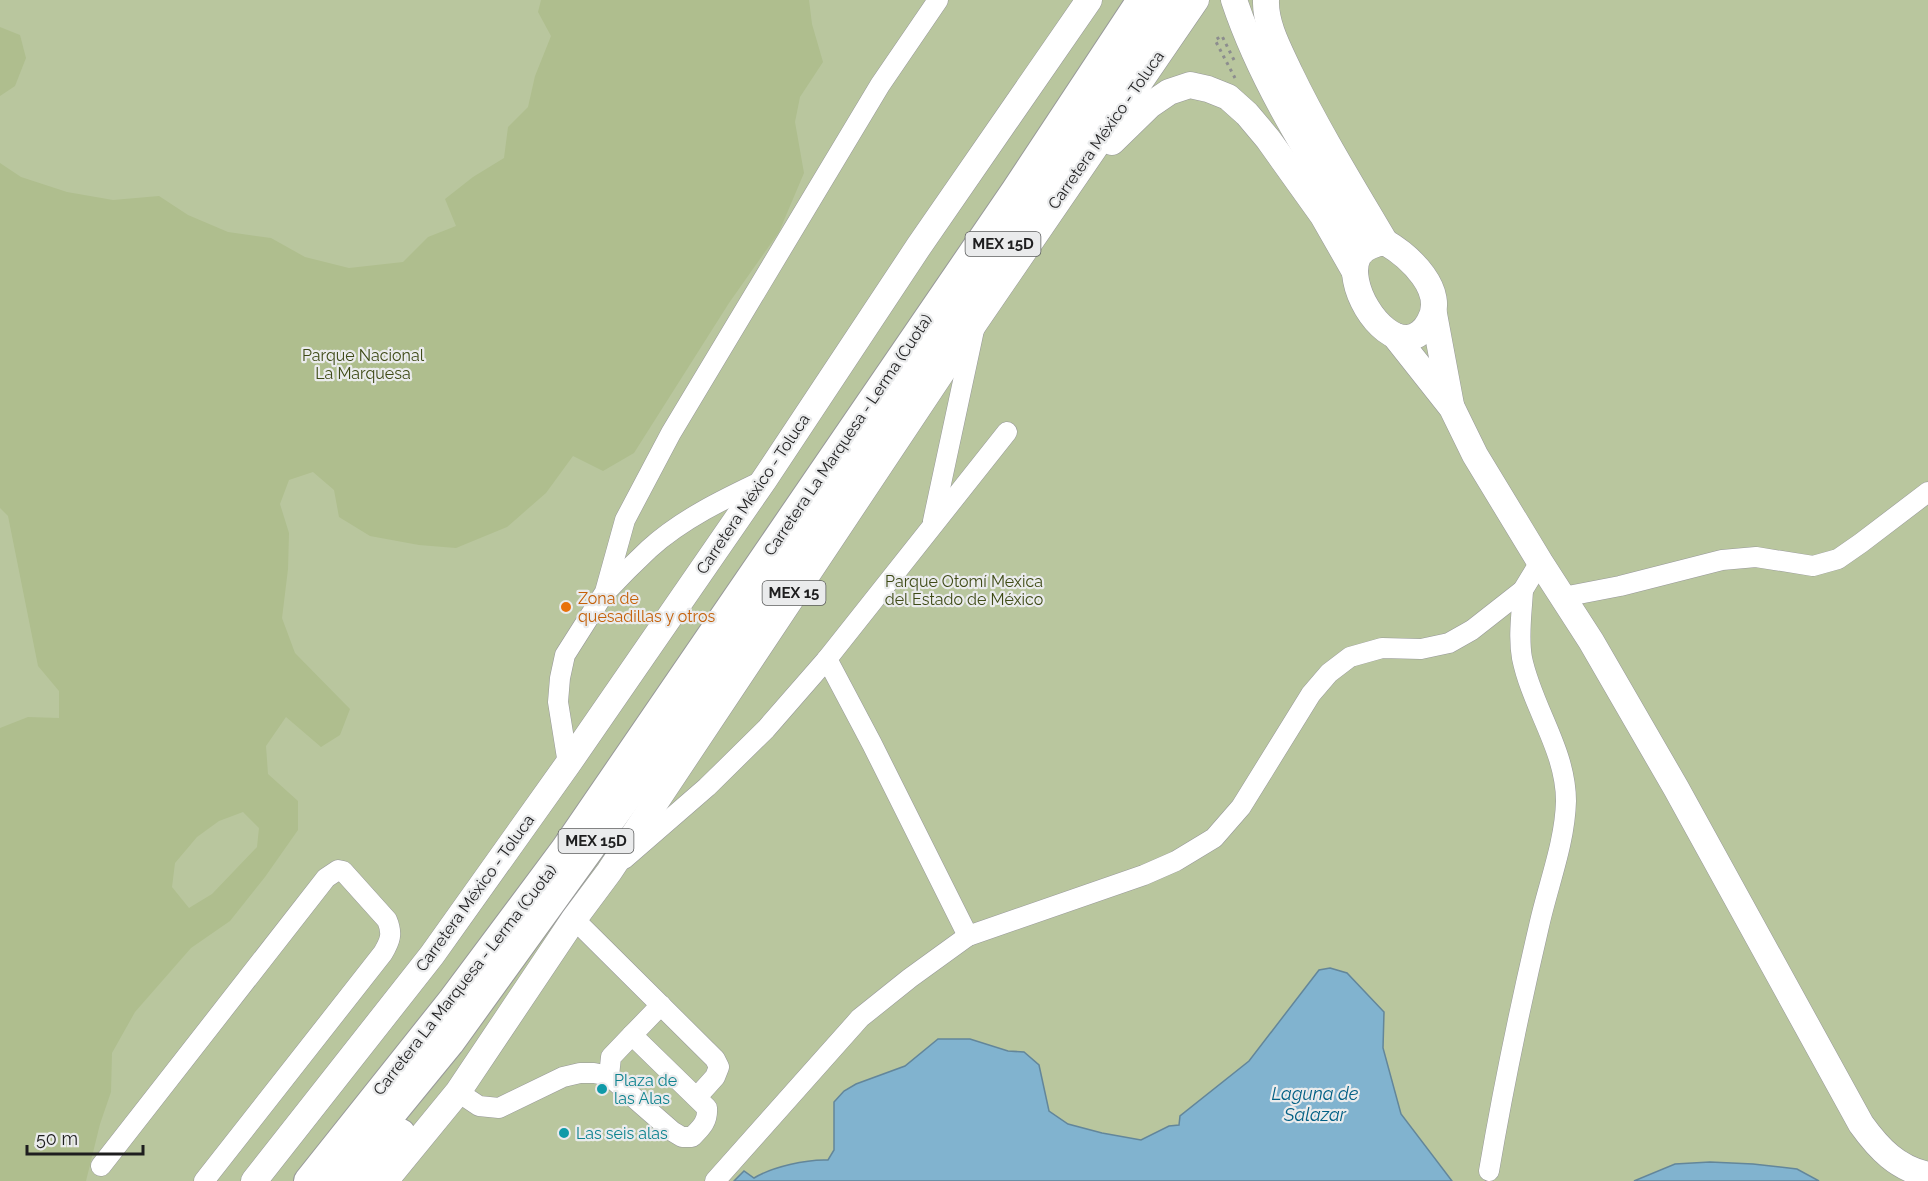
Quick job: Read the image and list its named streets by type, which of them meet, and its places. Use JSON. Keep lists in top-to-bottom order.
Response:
{
  "streets": {
    "highway": ["MEX 15D", "Carretera La Marquesa - Lerma (Cuota)"],
    "main road": ["Carretera México - Toluca", "MEX 15"]
  },
  "water": ["Laguna de Salazar"],
  "parks": ["Parque Nacional La Marquesa", "Parque Otomí Mexica del Estado de México"],
  "places": ["Zona de quesadillas y otros", "Plaza de las Alas", "Las seis alas"],
  "scale_bar": "50 m"
}
